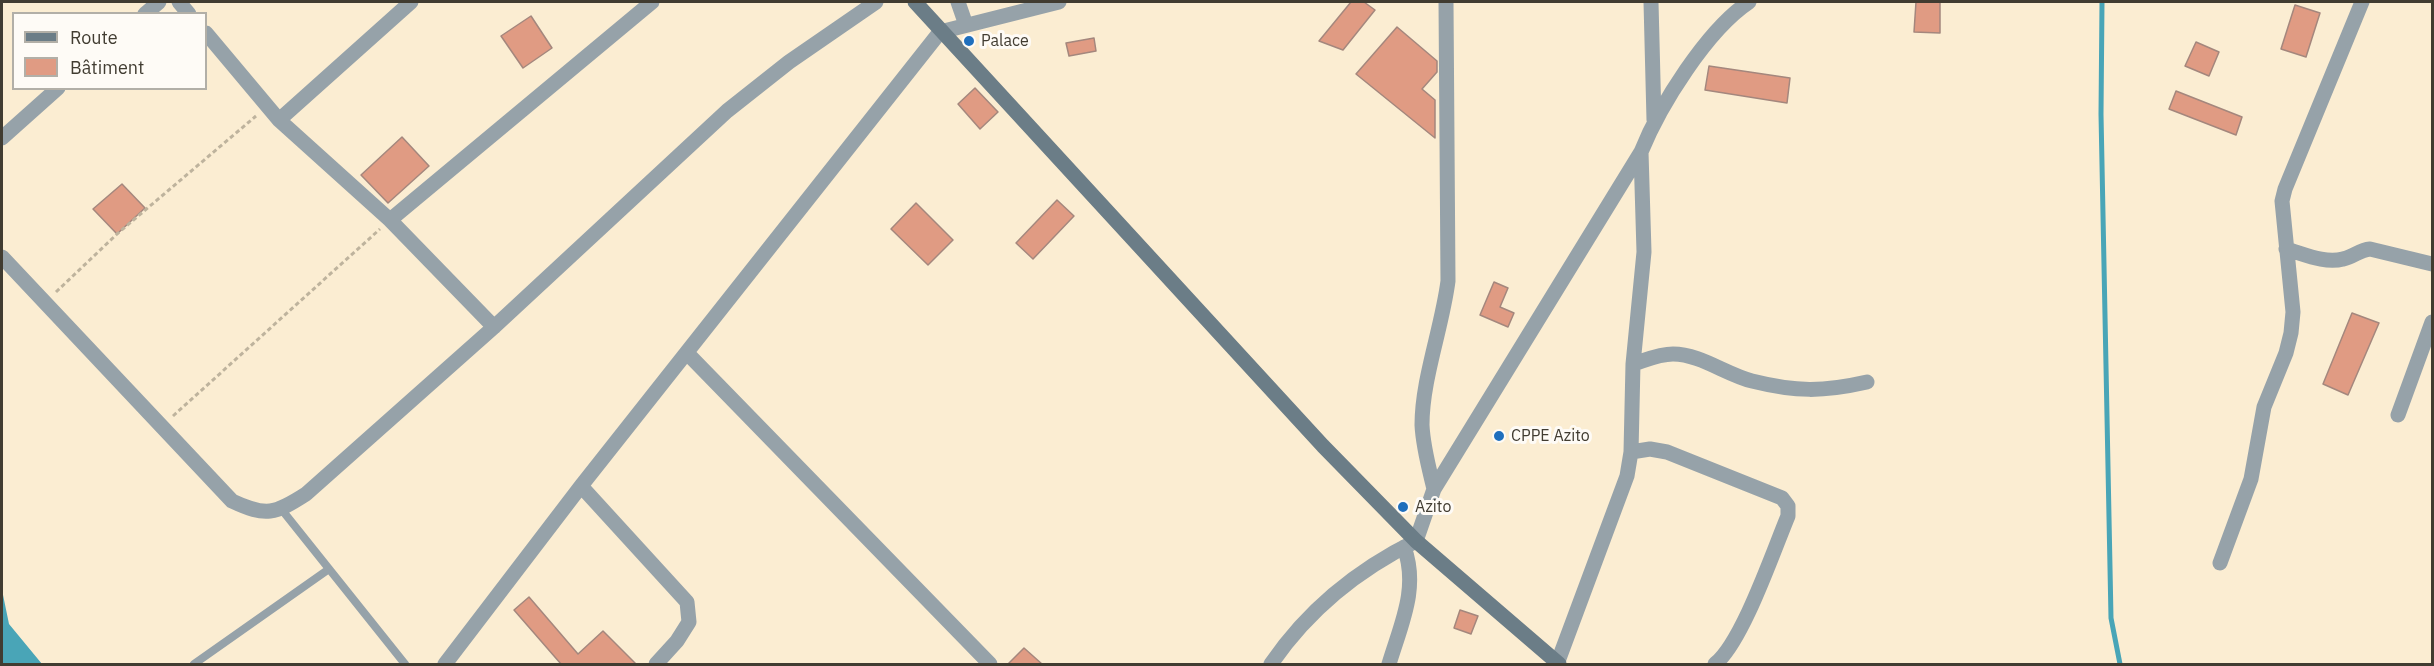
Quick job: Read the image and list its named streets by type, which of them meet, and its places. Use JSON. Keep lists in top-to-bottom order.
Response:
{
  "places": ["Palace", "CPPE Azito", "Azito"],
  "legend": ["Route", "Bâtiment"]
}
